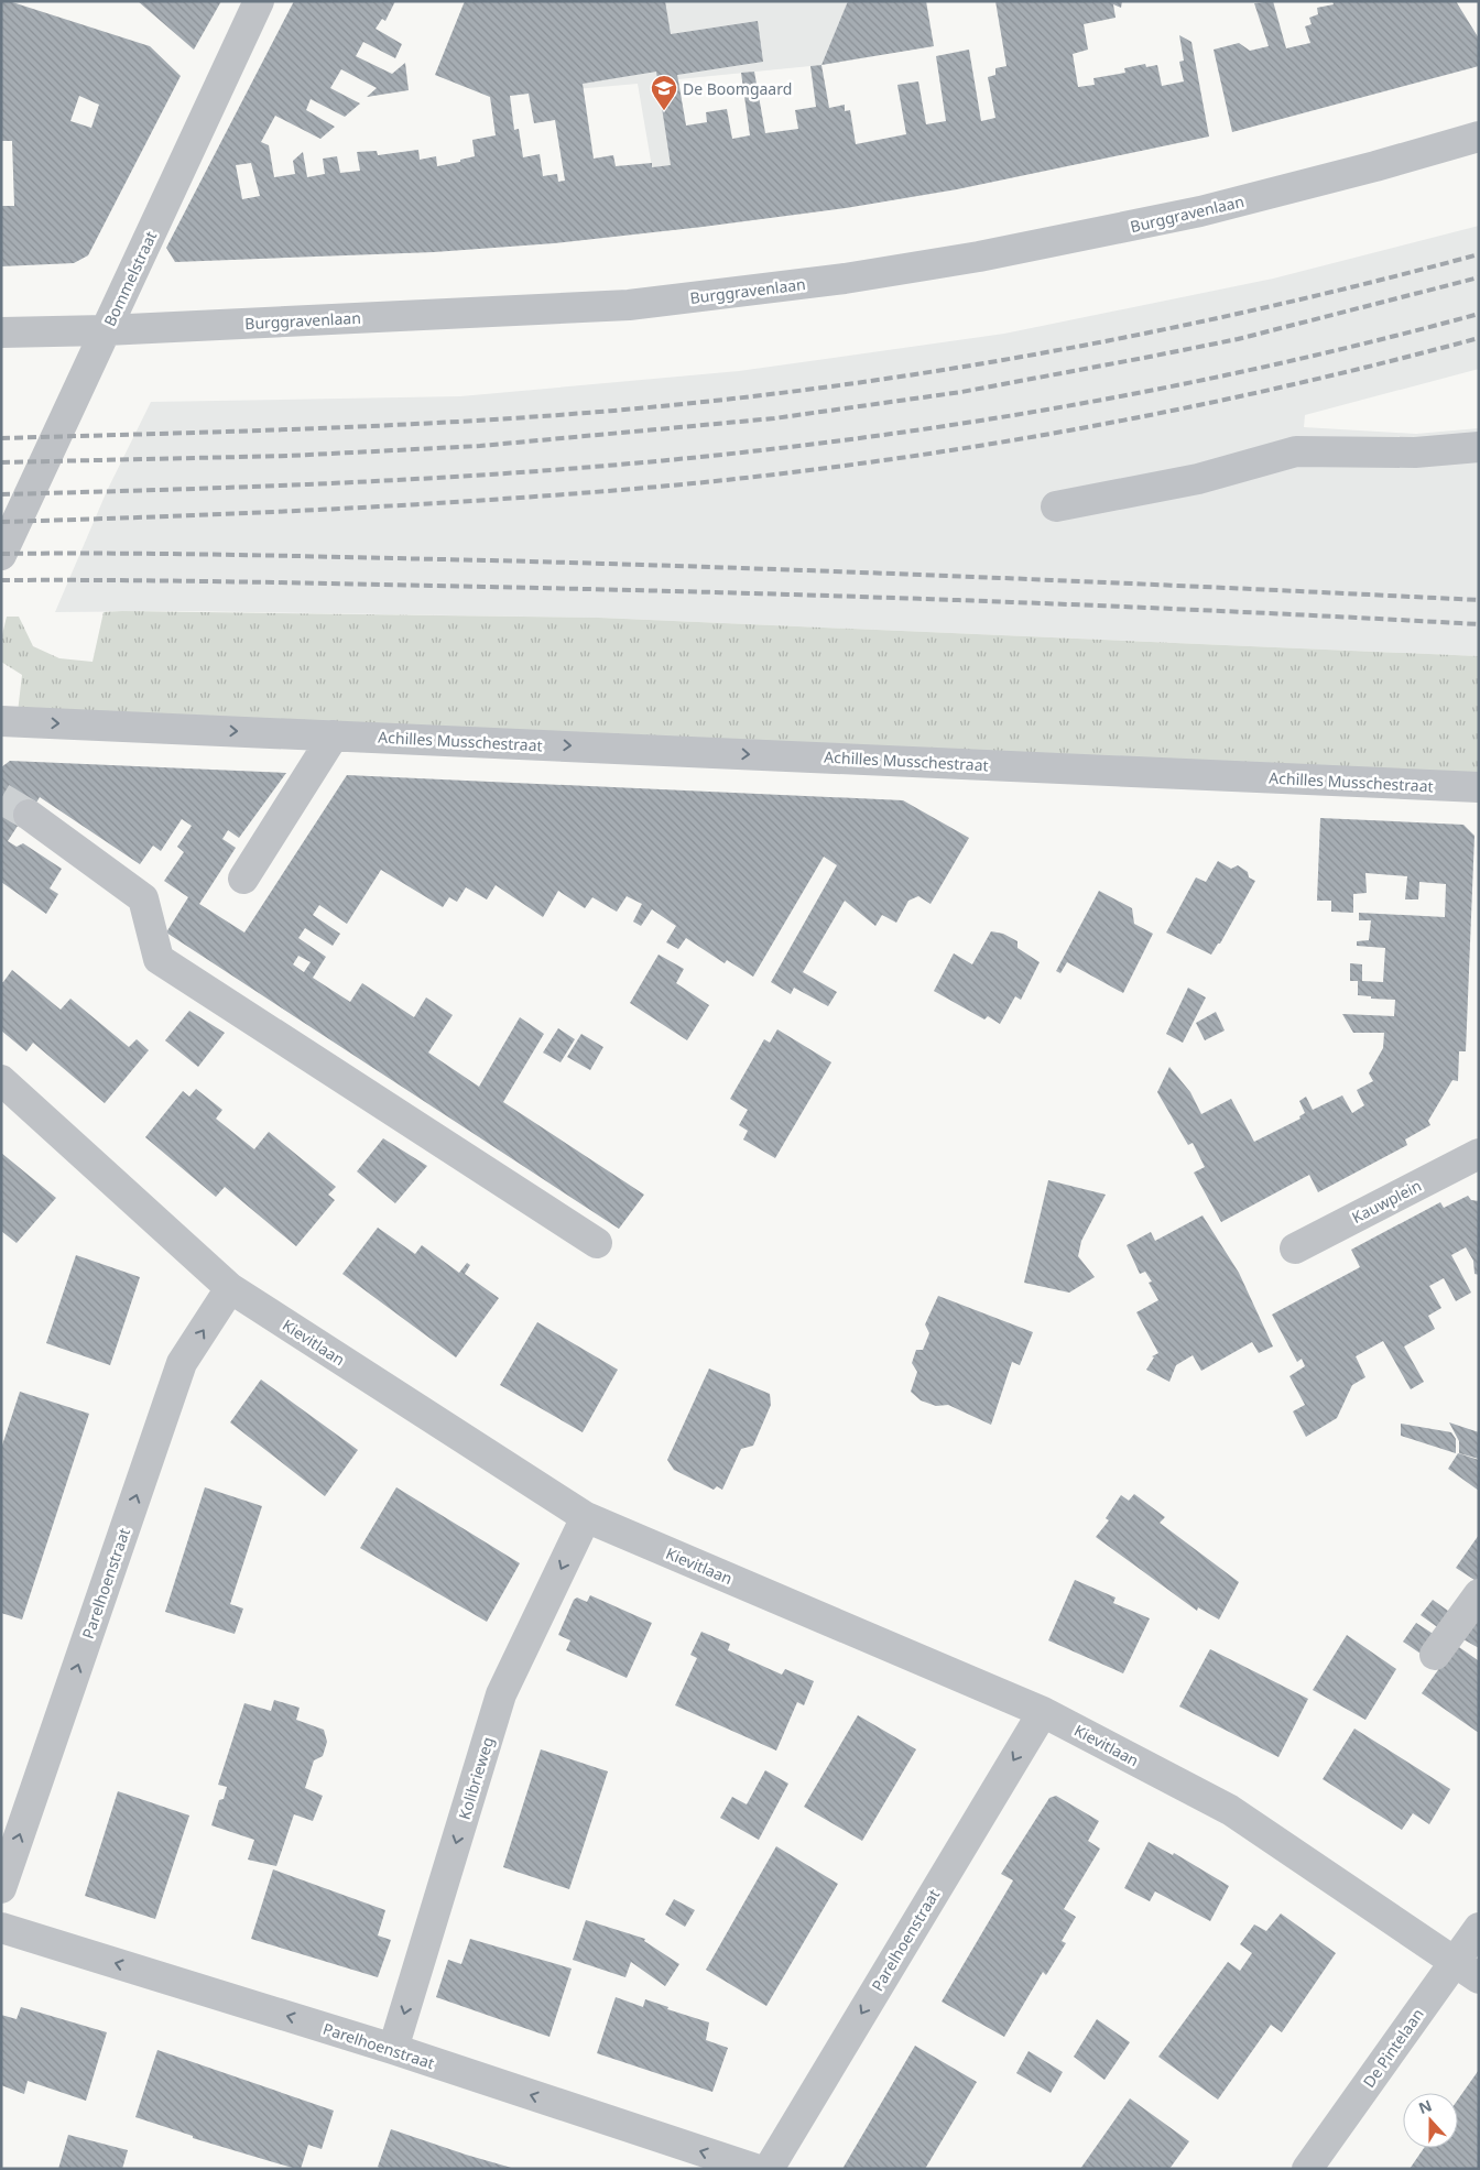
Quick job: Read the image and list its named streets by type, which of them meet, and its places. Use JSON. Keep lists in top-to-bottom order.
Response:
{
  "streets": {
    "street": [
      "Burggravenlaan",
      "Bommelstraat",
      "Achilles Musschestraat",
      "Kauwplein",
      "Kievitlaan",
      "Parelhoenstraat",
      "Kolibrieweg",
      "De Pintelaan"
    ]
  },
  "crossings": [
    ["Burggravenlaan", "Bommelstraat"],
    ["Kievitlaan", "Parelhoenstraat"],
    ["Kievitlaan", "Kolibrieweg"],
    ["Kievitlaan", "De Pintelaan"],
    ["Parelhoenstraat", "Kolibrieweg"]
  ],
  "one_way": ["Achilles Musschestraat", "Kolibrieweg"],
  "places": {
    "school or university": ["De Boomgaard"]
  },
  "north": "top"
}
